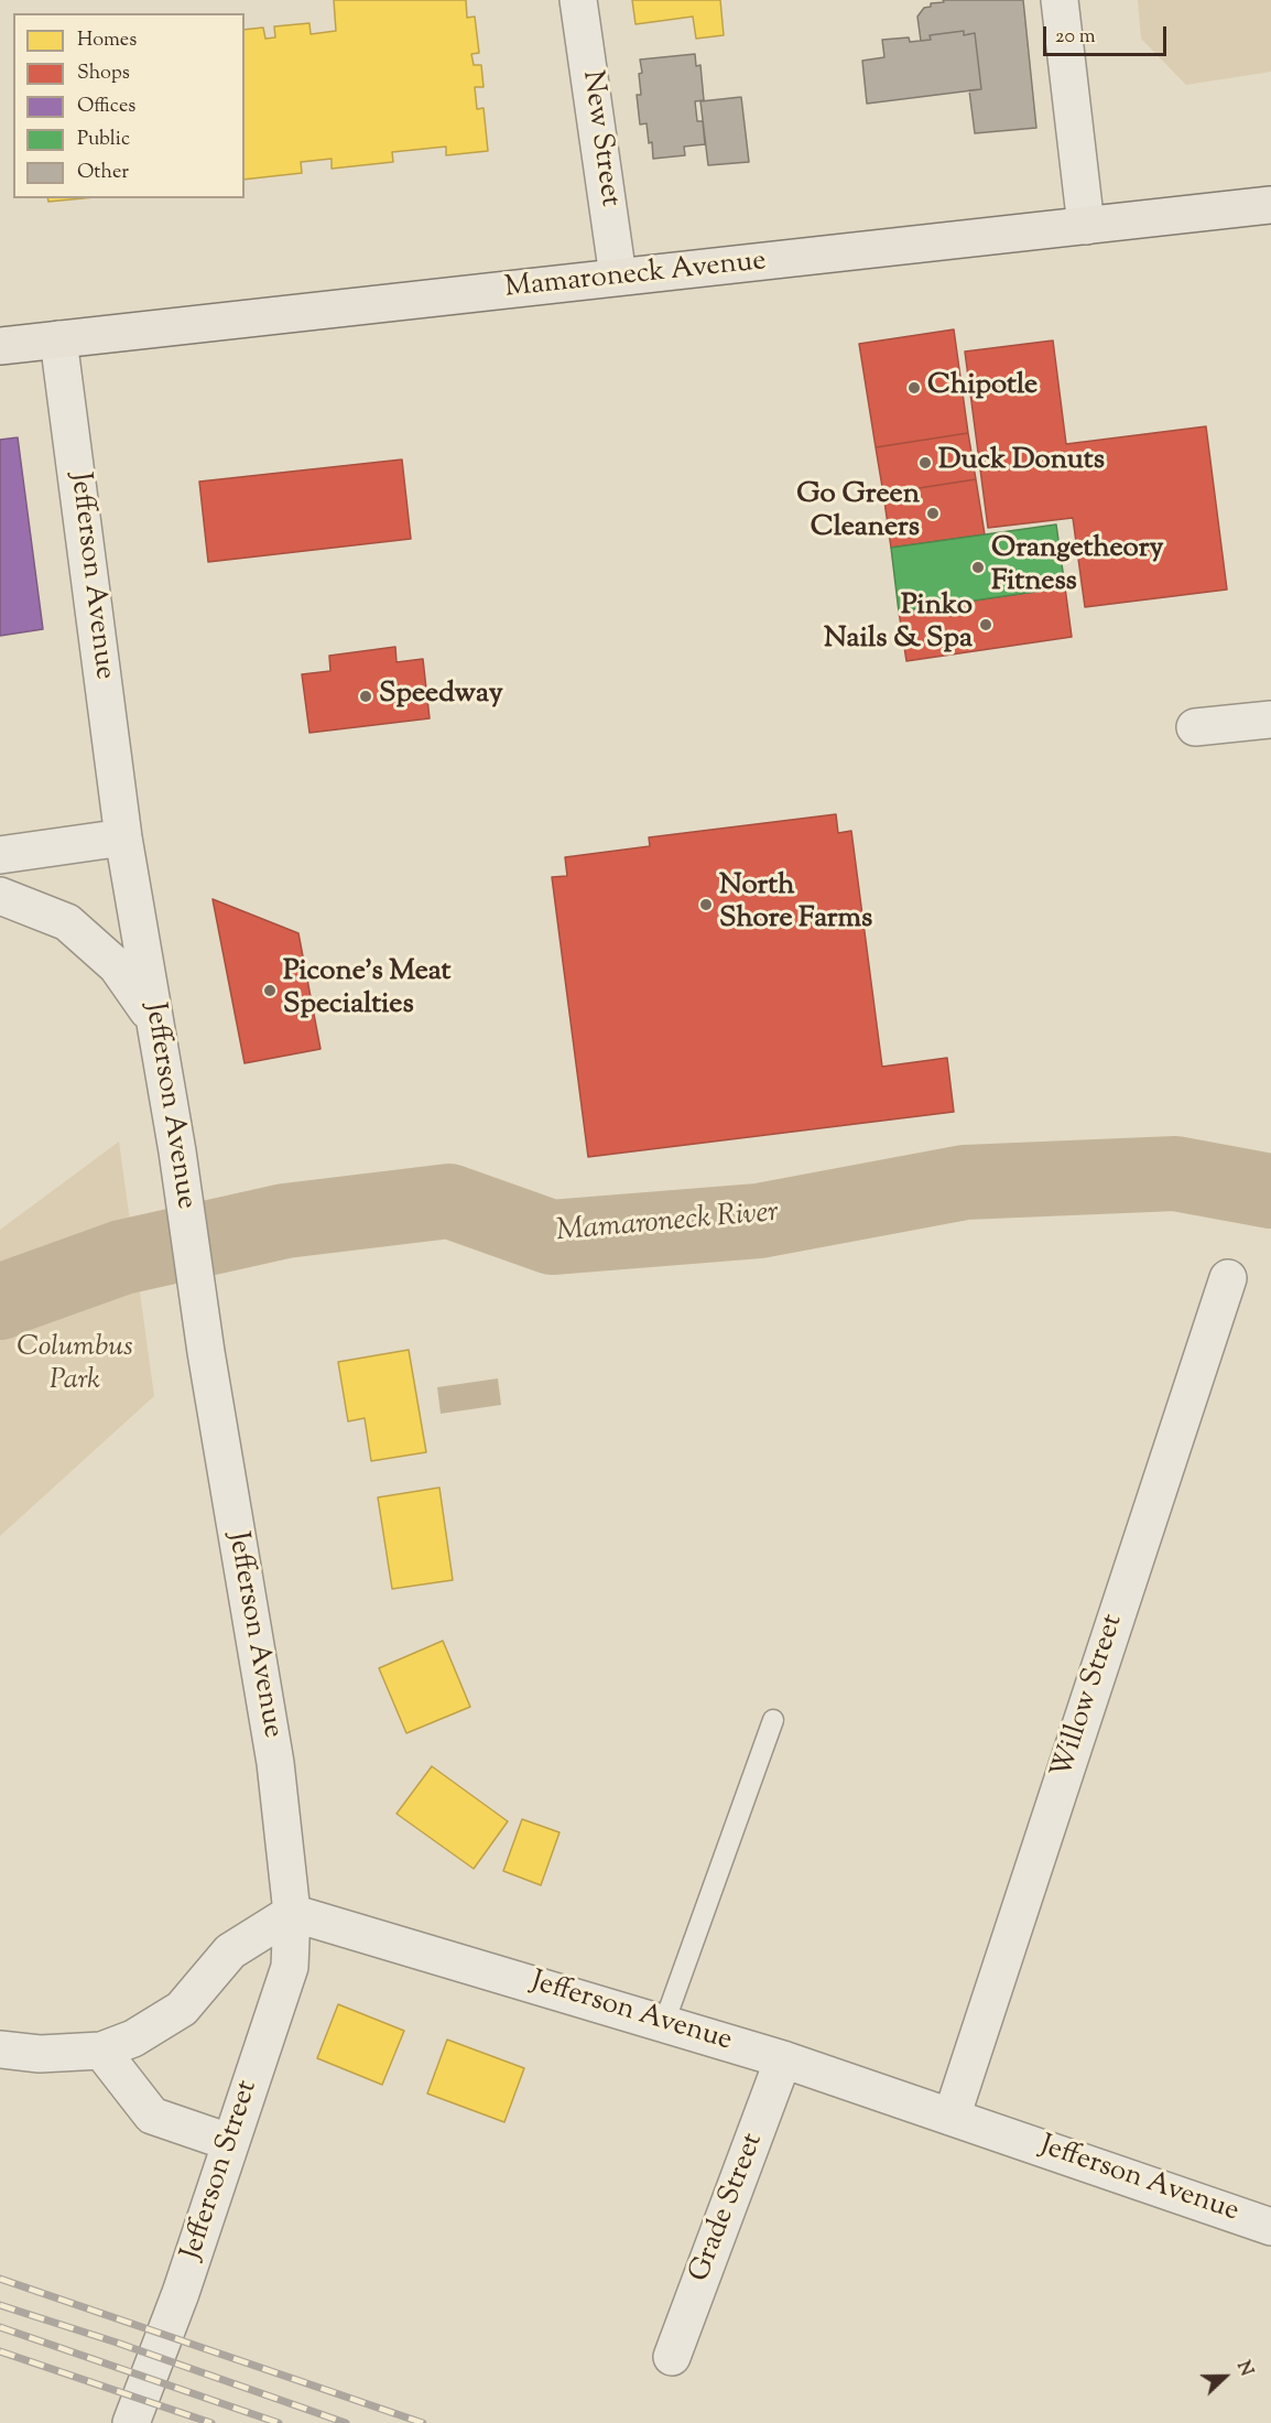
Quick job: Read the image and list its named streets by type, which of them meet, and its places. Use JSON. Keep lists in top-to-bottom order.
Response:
{
  "streets": {
    "main road": ["Mamaroneck Avenue"],
    "street": [
      "New Street",
      "Jefferson Avenue",
      "Willow Street",
      "Jefferson Street",
      "Grade Street"
    ]
  },
  "crossings": [
    ["New Street", "Mamaroneck Avenue"],
    ["Mamaroneck Avenue", "Jefferson Avenue"],
    ["Jefferson Avenue", "Willow Street"],
    ["Jefferson Avenue", "Jefferson Street"],
    ["Jefferson Avenue", "Grade Street"]
  ],
  "water": ["Mamaroneck River"],
  "parks": ["Columbus Park"],
  "places": [
    "Chipotle",
    "Duck Donuts",
    "Go Green Cleaners",
    "Orangetheory Fitness",
    "Pinko Nails & Spa",
    "Speedway",
    "North Shore Farms",
    "Picone's Meat Specialties"
  ],
  "legend": [
    "Homes",
    "Shops",
    "Offices",
    "Public",
    "Other"
  ],
  "scale_bar": "20 m",
  "north": "right"
}
